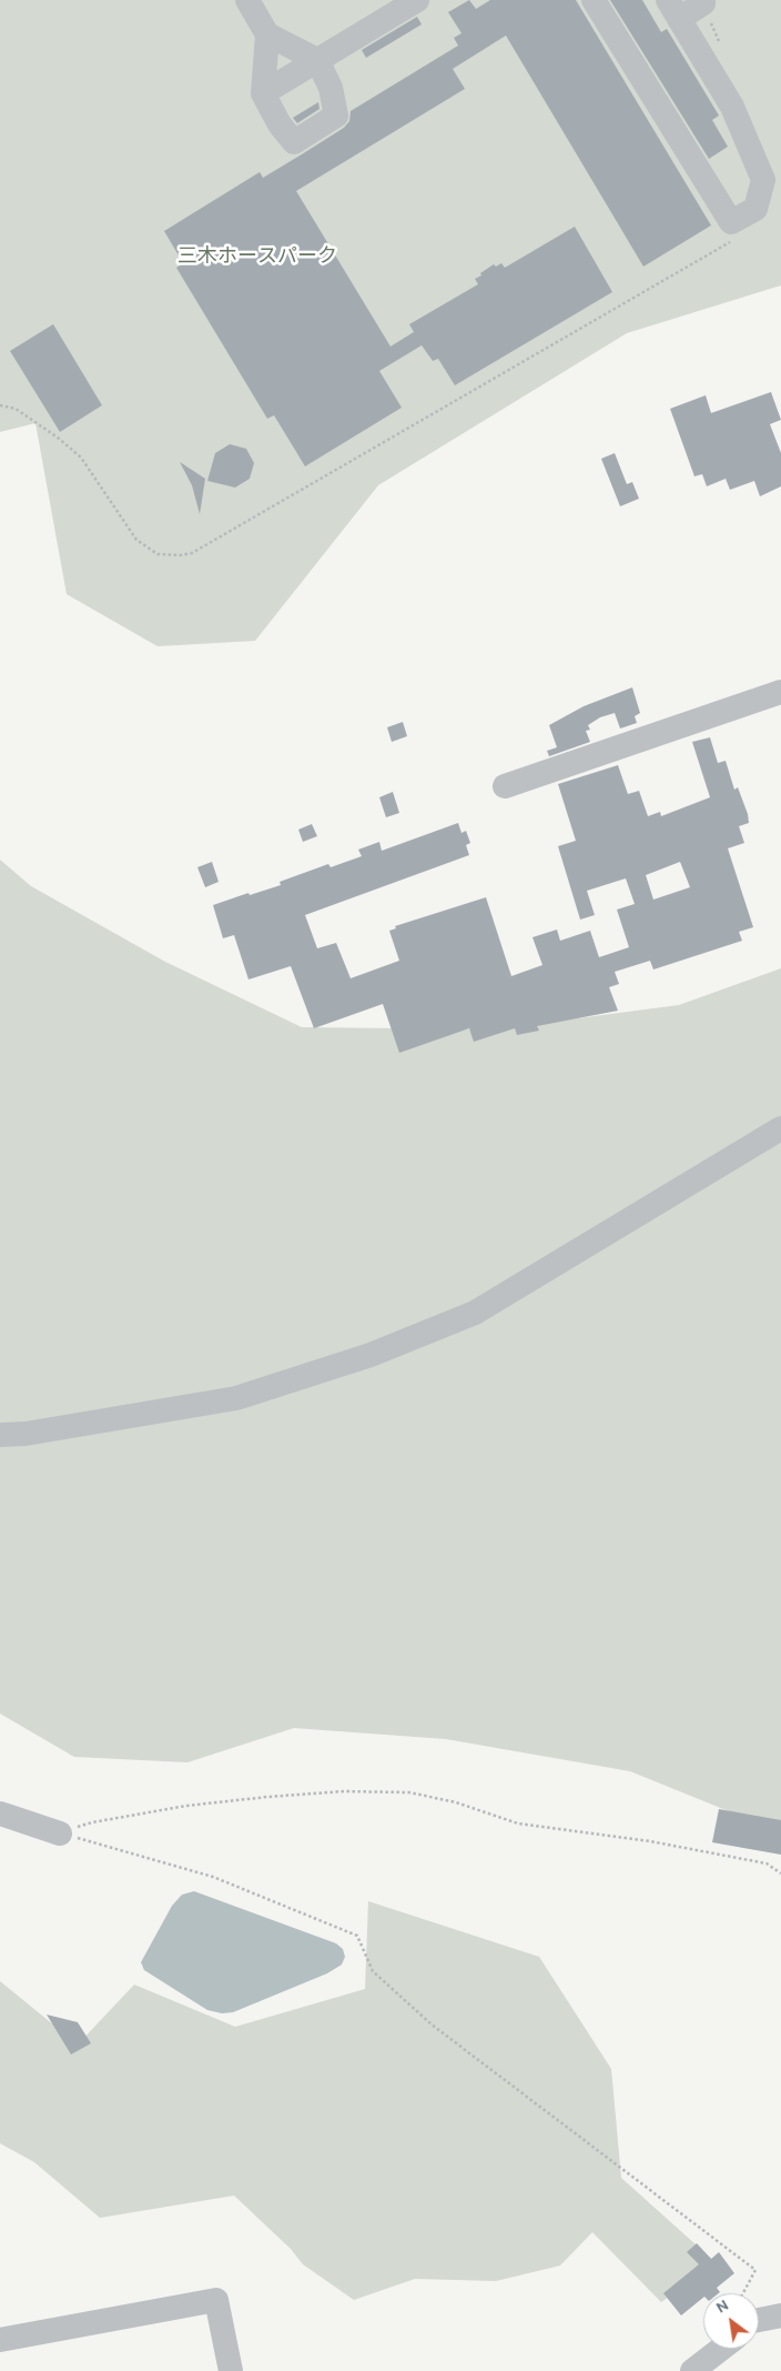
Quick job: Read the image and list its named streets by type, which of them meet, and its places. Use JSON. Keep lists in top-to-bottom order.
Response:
{
  "parks": ["三木ホースパーク"],
  "north": "top left"
}
